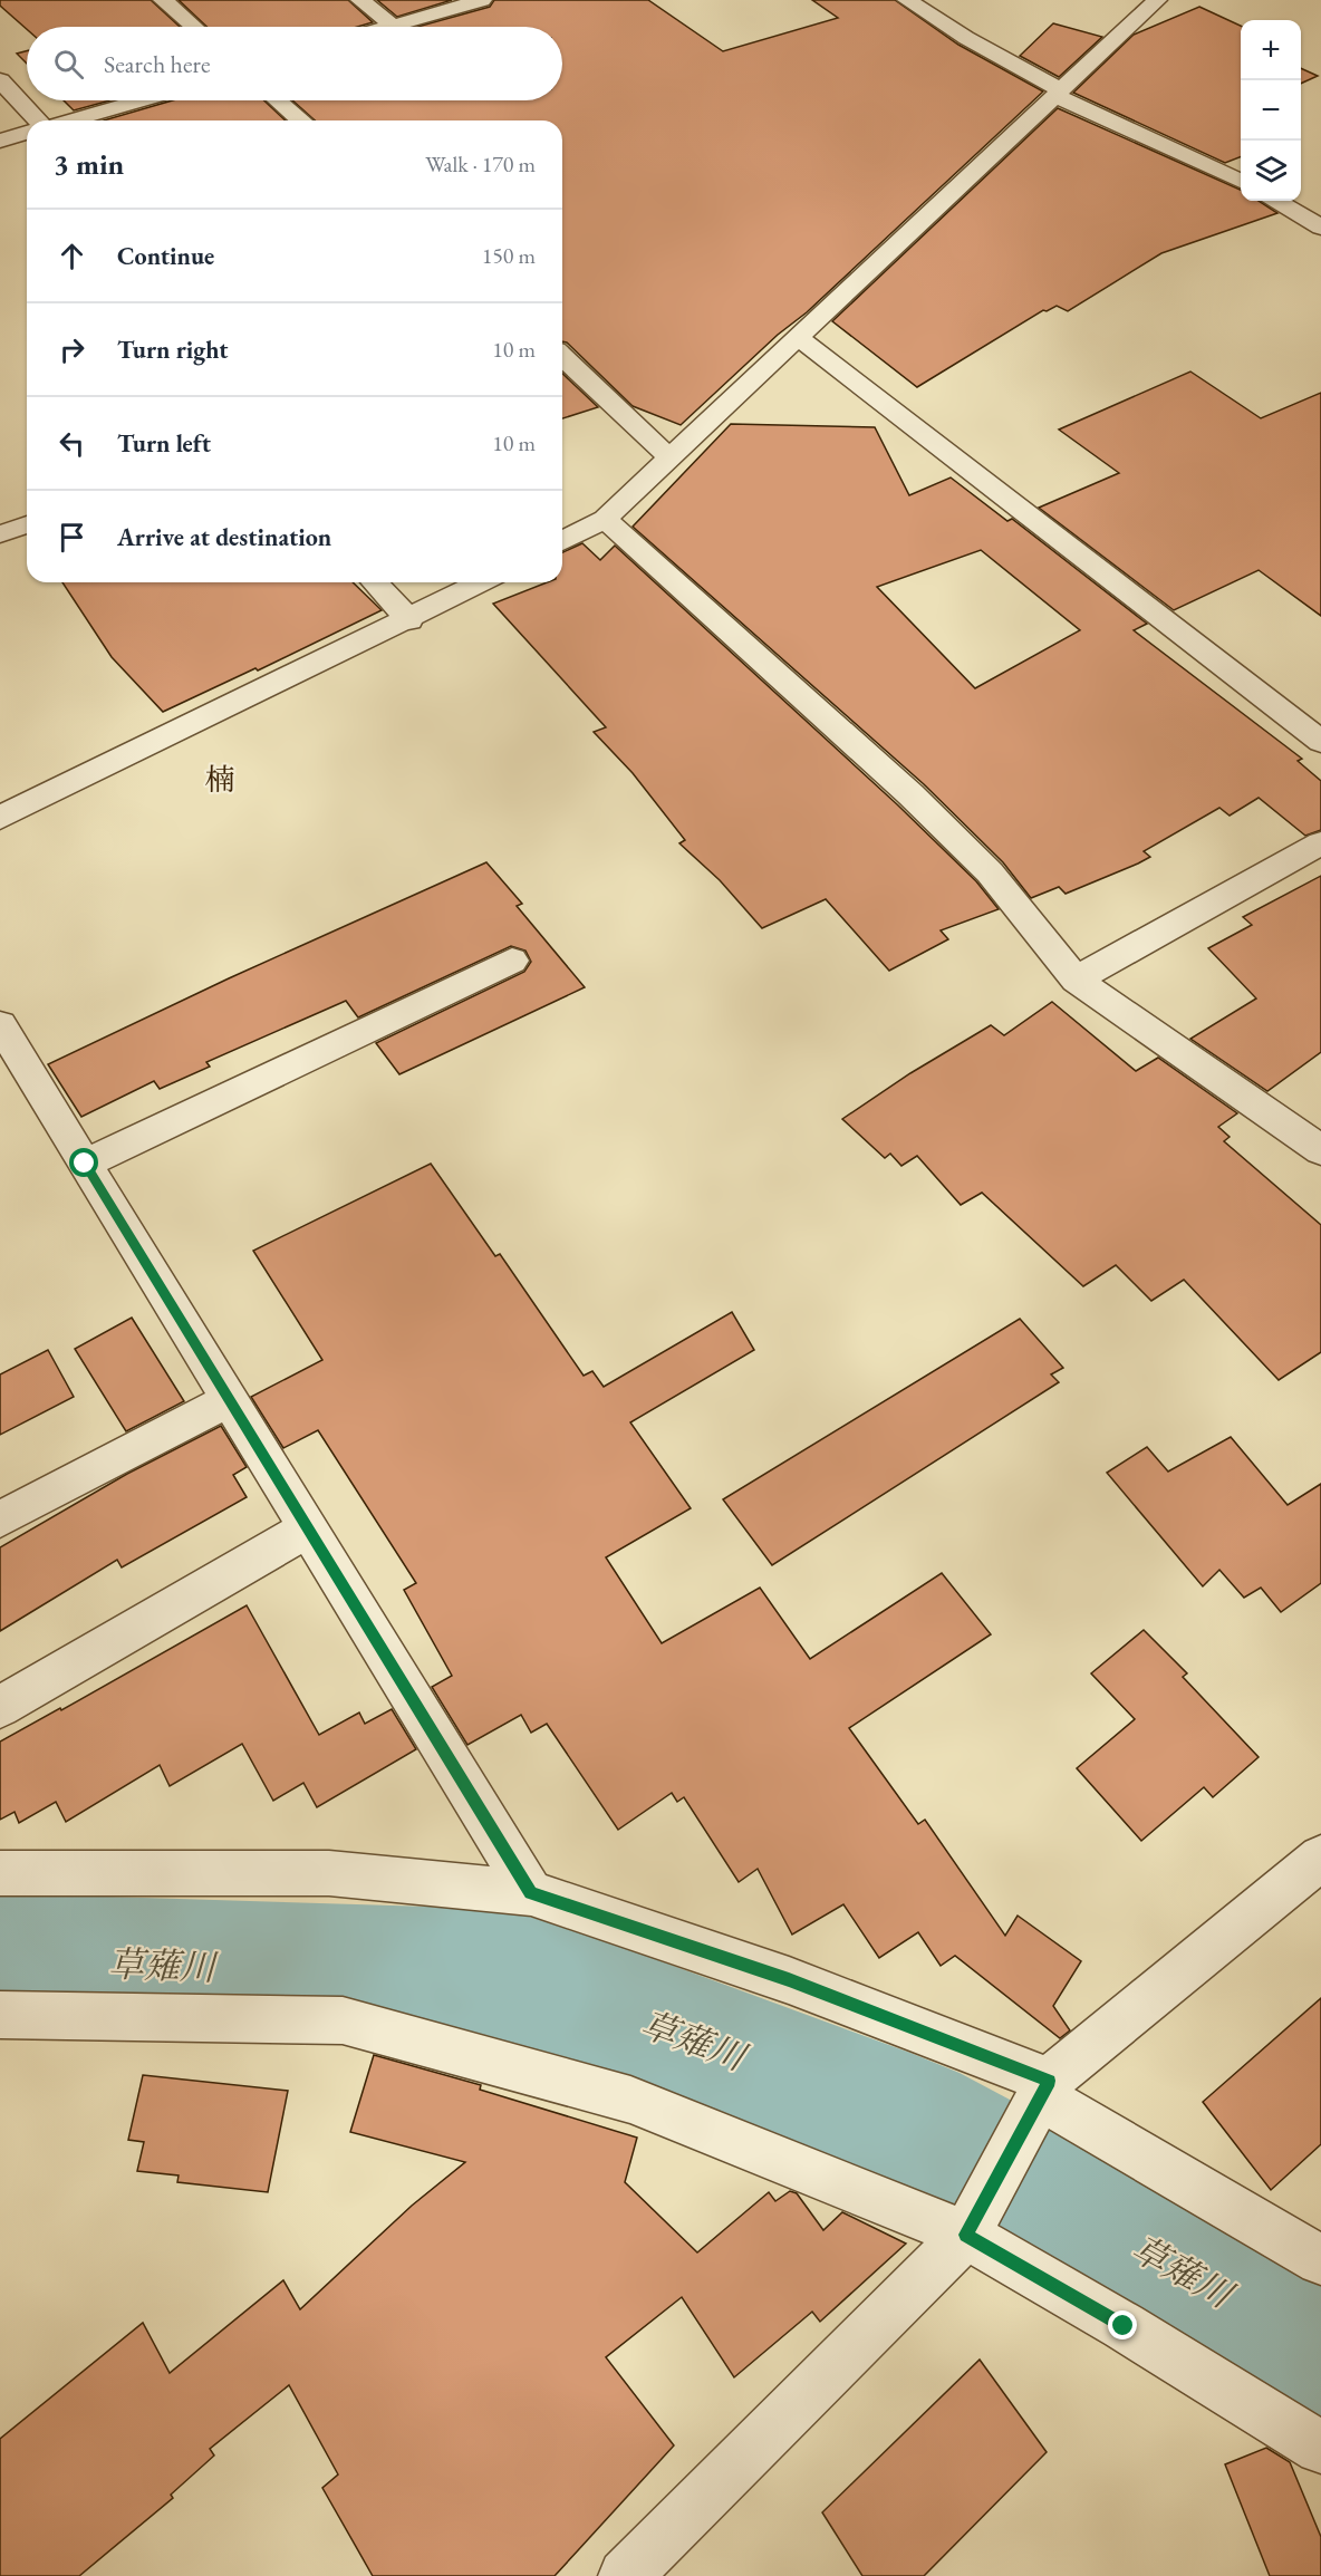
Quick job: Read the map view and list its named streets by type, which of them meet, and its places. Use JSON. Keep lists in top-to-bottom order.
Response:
{
  "districts": ["楠"],
  "water": ["草薙川"],
  "page": {
    "map_buttons": ["+", "−"],
    "search": "Search here",
    "heading": ["3 min", "Walk · 170 m"],
    "list": [
      ["Continue", "150 m"],
      ["Turn right", "10 m"],
      ["Turn left", "10 m"],
      "Arrive at destination"
    ]
  }
}
